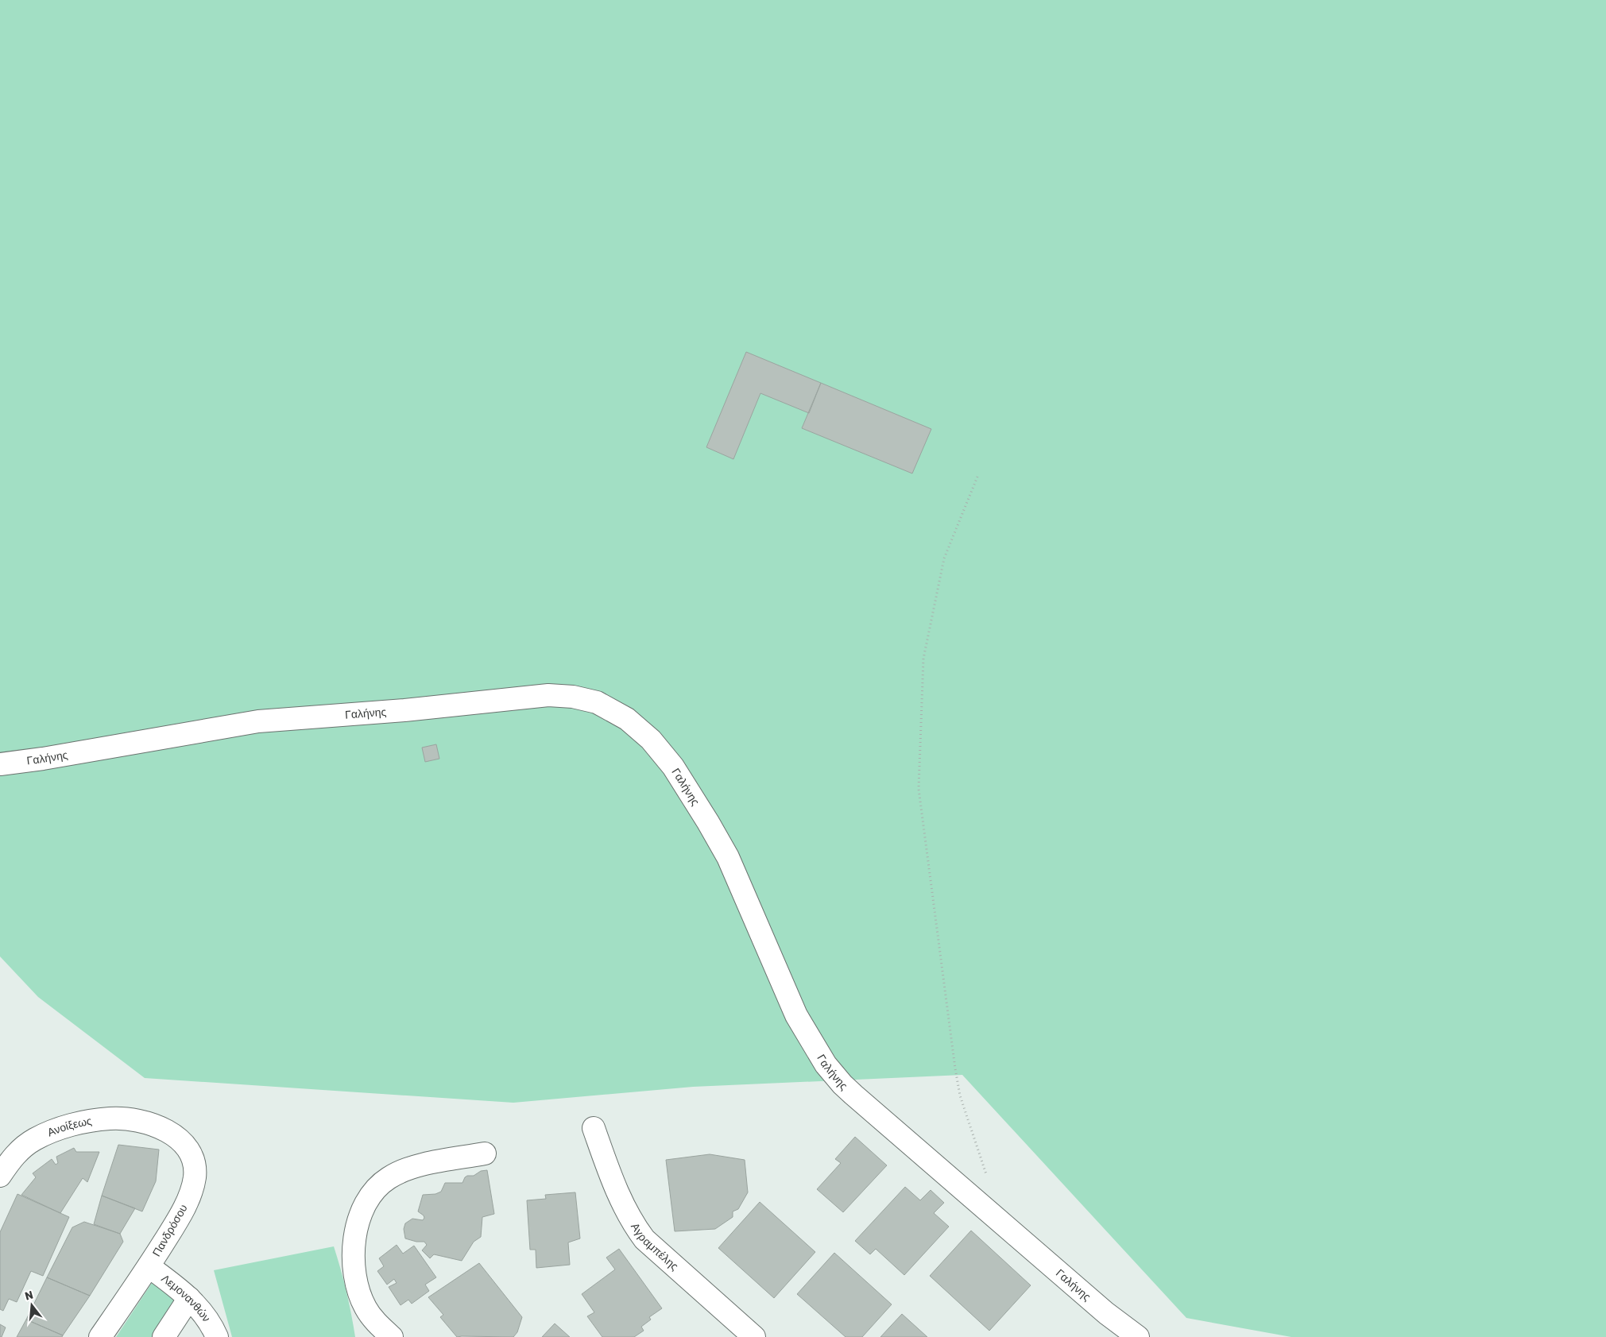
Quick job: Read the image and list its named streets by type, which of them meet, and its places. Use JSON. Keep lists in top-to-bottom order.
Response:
{
  "streets": {
    "street": [
      "Γαλήνης",
      "Ανοίξεως",
      "Πανδρόσου",
      "Αγραμπέλης",
      "Λεμονανθών"
    ]
  },
  "crossings": [
    ["Ανοίξεως", "Πανδρόσου"],
    ["Πανδρόσου", "Λεμονανθών"]
  ],
  "north": "top"
}
